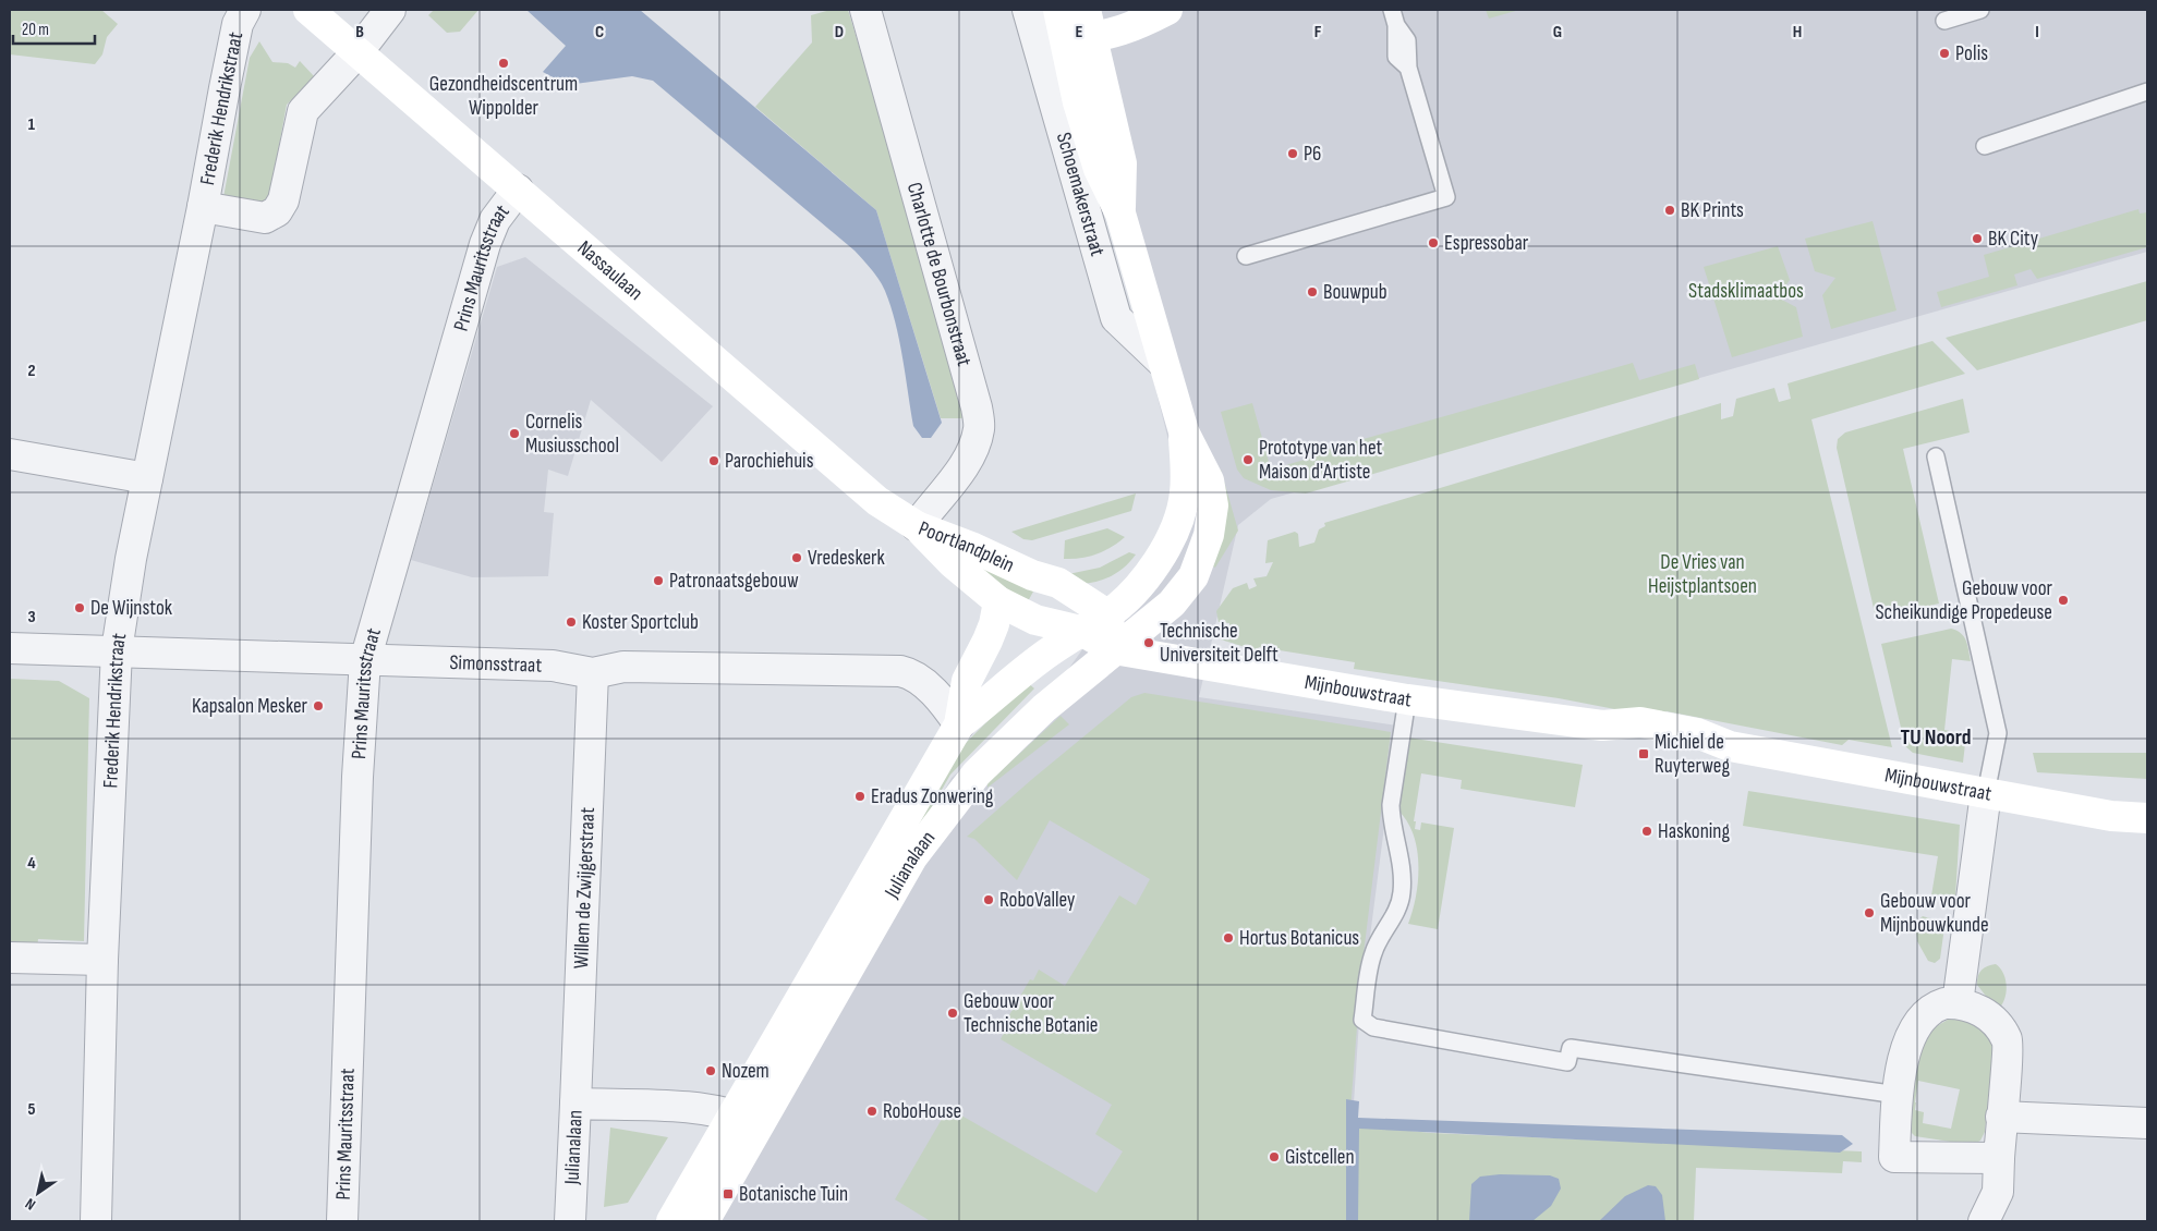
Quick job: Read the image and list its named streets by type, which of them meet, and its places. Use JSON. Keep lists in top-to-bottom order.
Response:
{
  "streets": {
    "main road": [
      "Schoemakerstraat",
      "Nassaulaan",
      "Poortlandplein",
      "Mijnbouwstraat",
      "Julianalaan"
    ],
    "street": [
      "Frederik Hendrikstraat",
      "Prins Mauritsstraat",
      "Charlotte de Bourbonstraat",
      "Simonsstraat",
      "Willem de Zwijgerstraat"
    ]
  },
  "crossings": [
    ["Frederik Hendrikstraat", "Nassaulaan"],
    ["Frederik Hendrikstraat", "Simonsstraat"],
    ["Schoemakerstraat", "Poortlandplein"],
    ["Schoemakerstraat", "Mijnbouwstraat"],
    ["Schoemakerstraat", "Julianalaan"],
    ["Prins Mauritsstraat", "Nassaulaan"],
    ["Prins Mauritsstraat", "Simonsstraat"],
    ["Nassaulaan", "Charlotte de Bourbonstraat"],
    ["Nassaulaan", "Poortlandplein"],
    ["Charlotte de Bourbonstraat", "Poortlandplein"],
    ["Poortlandplein", "Mijnbouwstraat"],
    ["Poortlandplein", "Julianalaan"],
    ["Simonsstraat", "Julianalaan"],
    ["Simonsstraat", "Willem de Zwijgerstraat"],
    ["Mijnbouwstraat", "Julianalaan"],
    ["Julianalaan", "Willem de Zwijgerstraat"]
  ],
  "districts": ["TU Noord"],
  "parks": ["Stadsklimaatbos", "De Vries van Heijstplantsoen"],
  "places": {
    "other": [
      "Polis",
      "Gezondheidscentrum Wippolder",
      "P6",
      "BK Prints",
      "BK City",
      "Espressobar",
      "Bouwpub",
      "Cornelis Musiusschool",
      "Prototype van het Maison d'Artiste",
      "Parochiehuis",
      "Vredeskerk",
      "Patronaatsgebouw",
      "Gebouw voor Scheikundige Propedeuse",
      "De Wijnstok",
      "Koster Sportclub",
      "Technische Universiteit Delft",
      "Kapsalon Mesker",
      "Eradus Zonwering",
      "Haskoning",
      "RoboValley",
      "Gebouw voor Mijnbouwkunde",
      "Hortus Botanicus",
      "Gebouw voor Technische Botanie",
      "Nozem",
      "RoboHouse",
      "Gistcellen"
    ],
    "transit": ["Michiel de Ruyterweg", "Botanische Tuin"]
  },
  "scale_bar": "20 m",
  "north": "bottom left",
  "grid": {
    "columns": [
      "B",
      "C",
      "D",
      "E",
      "F",
      "G",
      "H",
      "I"
    ],
    "rows": [
      "1",
      "2",
      "3",
      "4",
      "5"
    ]
  }
}
